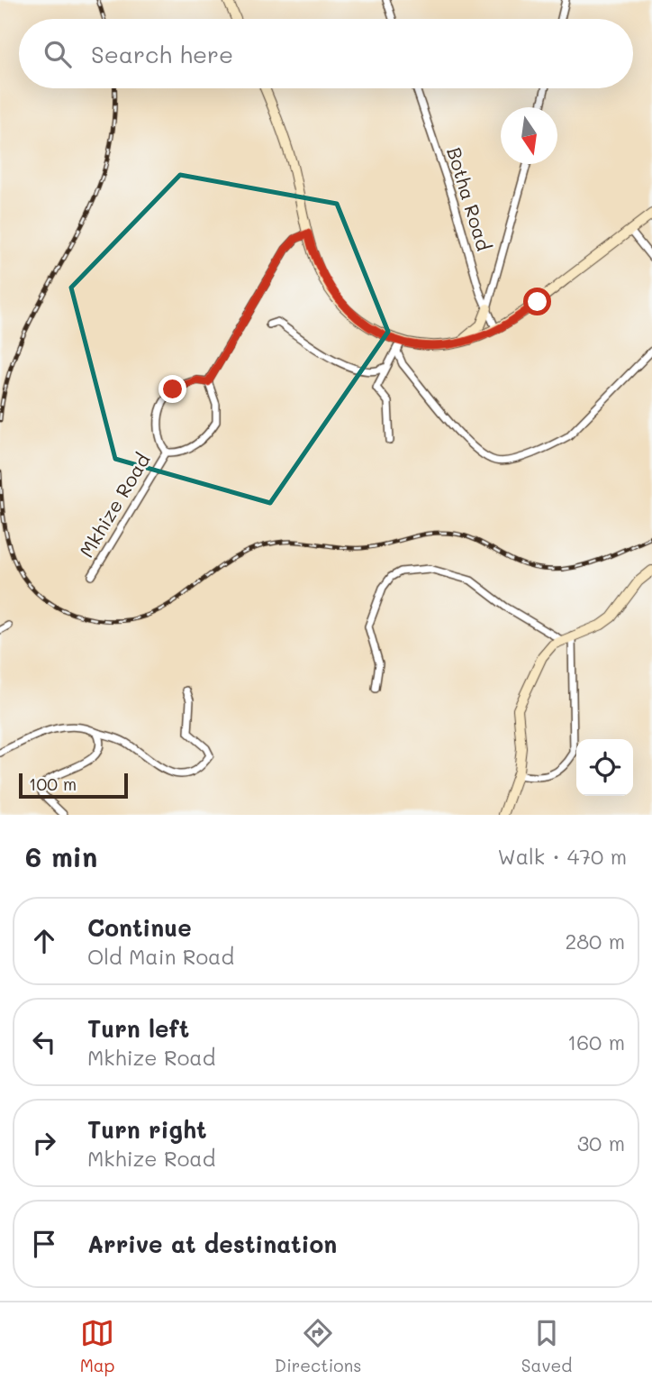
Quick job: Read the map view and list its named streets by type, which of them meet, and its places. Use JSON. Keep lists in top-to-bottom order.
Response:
{
  "streets": {
    "street": ["Botha Road", "Mkhize Road"]
  },
  "scale_bar": "100 m",
  "north": "bottom",
  "page": {
    "search": "Search here",
    "scale": "100 m",
    "heading": ["6 min", "Walk · 470 m"],
    "list": [
      ["Continue", "Old Main Road", "280 m"],
      ["Turn left", "Mkhize Road", "160 m"],
      ["Turn right", "Mkhize Road", "30 m"],
      "Arrive at destination"
    ],
    "nav": ["Map", "Directions", "Saved"]
  }
}
